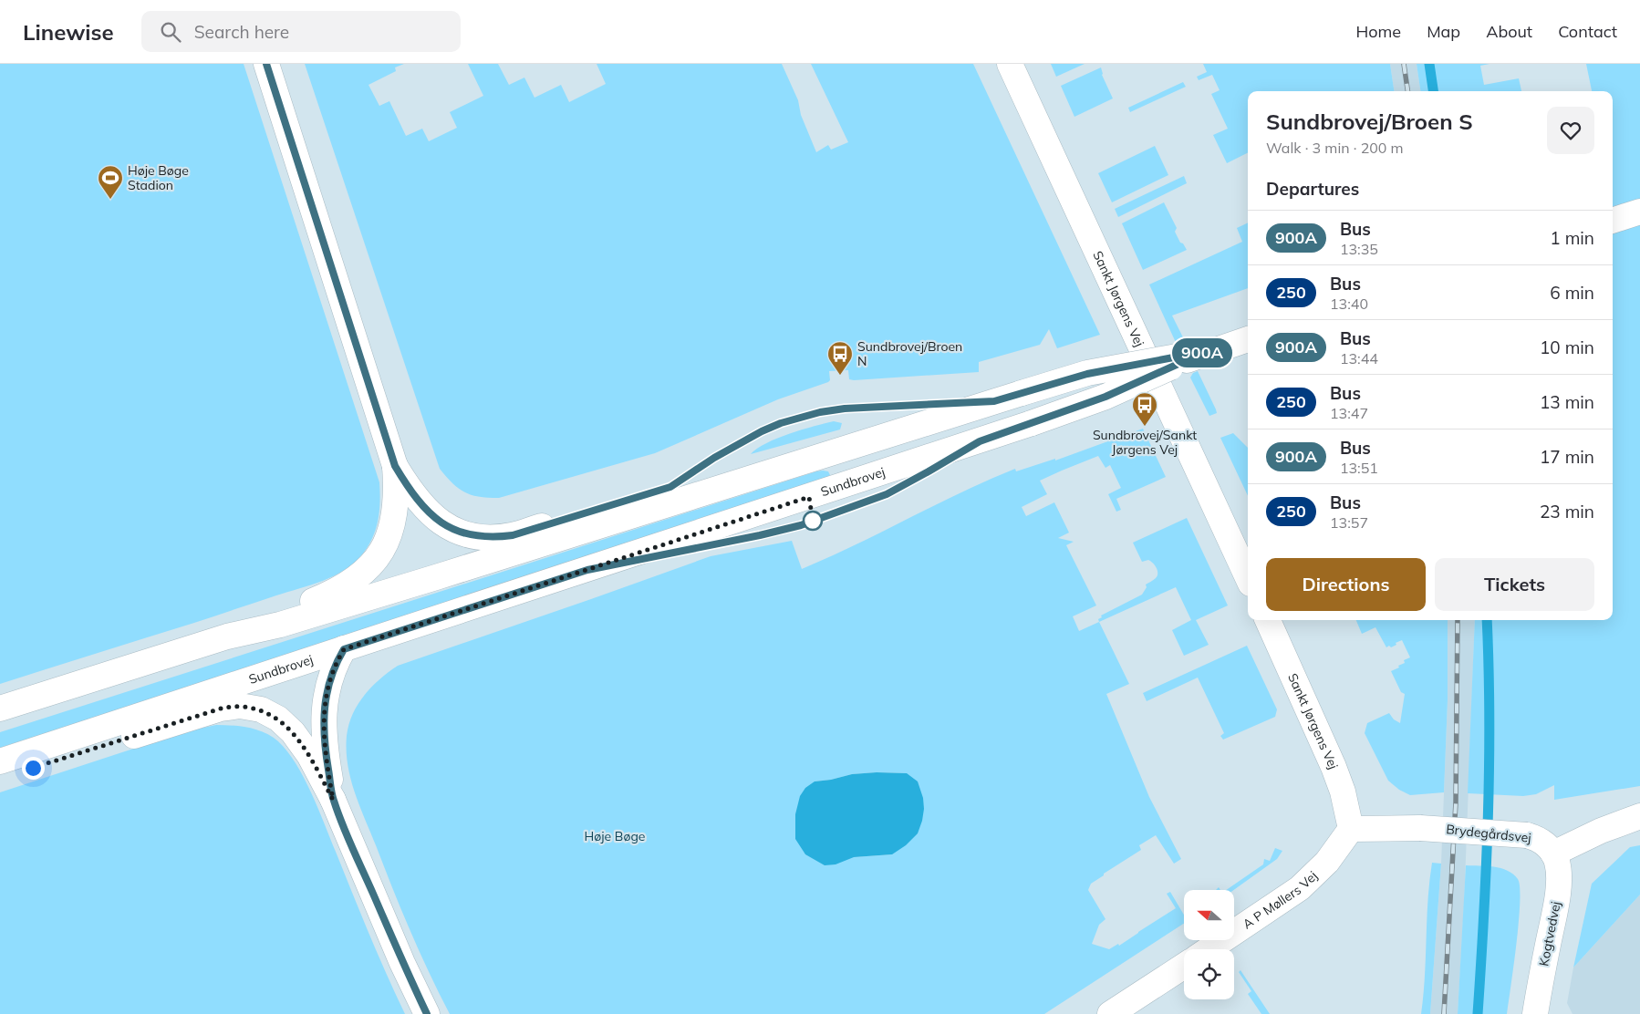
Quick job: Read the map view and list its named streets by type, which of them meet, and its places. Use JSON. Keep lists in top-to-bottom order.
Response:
{
  "streets": {
    "main road": [
      "Sankt Jørgens Vej",
      "Sundbrovej",
      "Brydegårdsvej",
      "A P Møllers Vej",
      "Kogtvedvej"
    ]
  },
  "crossings": [
    ["Sankt Jørgens Vej", "Brydegårdsvej"],
    ["Sankt Jørgens Vej", "A P Møllers Vej"],
    ["Brydegårdsvej", "A P Møllers Vej"],
    ["Brydegårdsvej", "Kogtvedvej"]
  ],
  "parks": ["Høje Bøge"],
  "places": {
    "sports": ["Høje Bøge Stadion"],
    "bus stop": ["Sundbrovej/Broen N", "Sundbrovej/Sankt Jørgens Vej"]
  },
  "lines": ["bus line 900A"],
  "north": "left",
  "page": {
    "header": "Linewise",
    "search": "Search here",
    "nav": [
      "Home",
      "Map",
      "About",
      "Contact"
    ],
    "on_map": "900A",
    "heading": [
      ["Sundbrovej/Broen S", "Walk · 3 min · 200 m"],
      "Departures"
    ],
    "list": [
      {
        "mark": "900A",
        "name": "Bus",
        "note": "13:35",
        "value": "1 min"
      },
      {
        "mark": "250",
        "name": "Bus",
        "note": "13:40",
        "value": "6 min"
      },
      {
        "mark": "900A",
        "name": "Bus",
        "note": "13:44",
        "value": "10 min"
      },
      {
        "mark": "250",
        "name": "Bus",
        "note": "13:47",
        "value": "13 min"
      },
      {
        "mark": "900A",
        "name": "Bus",
        "note": "13:51",
        "value": "17 min"
      },
      {
        "mark": "250",
        "name": "Bus",
        "note": "13:57",
        "value": "23 min"
      }
    ],
    "buttons": ["Directions", "Tickets"]
  }
}
